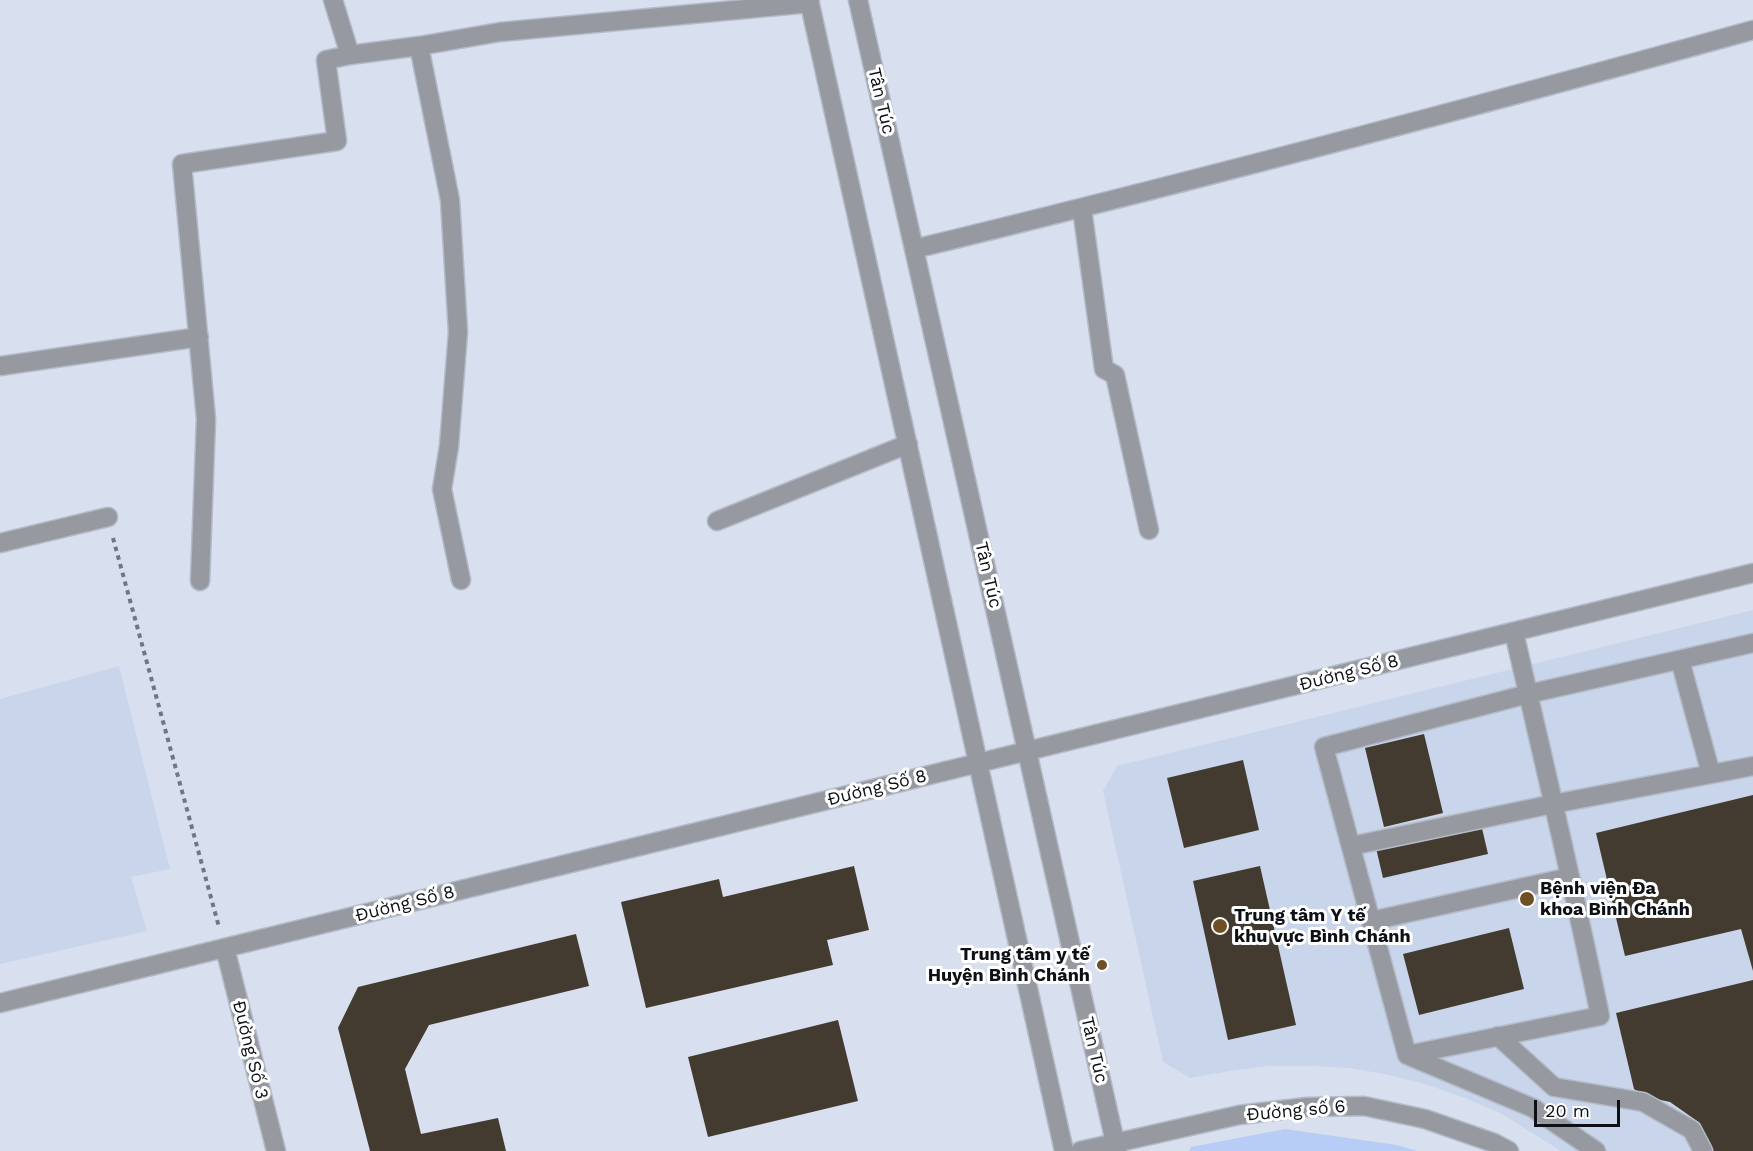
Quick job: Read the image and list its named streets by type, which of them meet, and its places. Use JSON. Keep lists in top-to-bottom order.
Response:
{
  "streets": {
    "street": [
      "Tân Túc",
      "Đường Số 8",
      "Đường Số 3",
      "Đường số 6"
    ]
  },
  "crossings": [
    ["Tân Túc", "Đường Số 8"],
    ["Tân Túc", "Đường số 6"],
    ["Đường Số 8", "Đường Số 3"]
  ],
  "places": ["Bệnh viện Đa khoa Bình Chánh", "Trung tâm Y tế khu vực Bình Chánh", "Trung tâm y tế Huyện Bình Chánh"],
  "scale_bar": "20 m"
}
